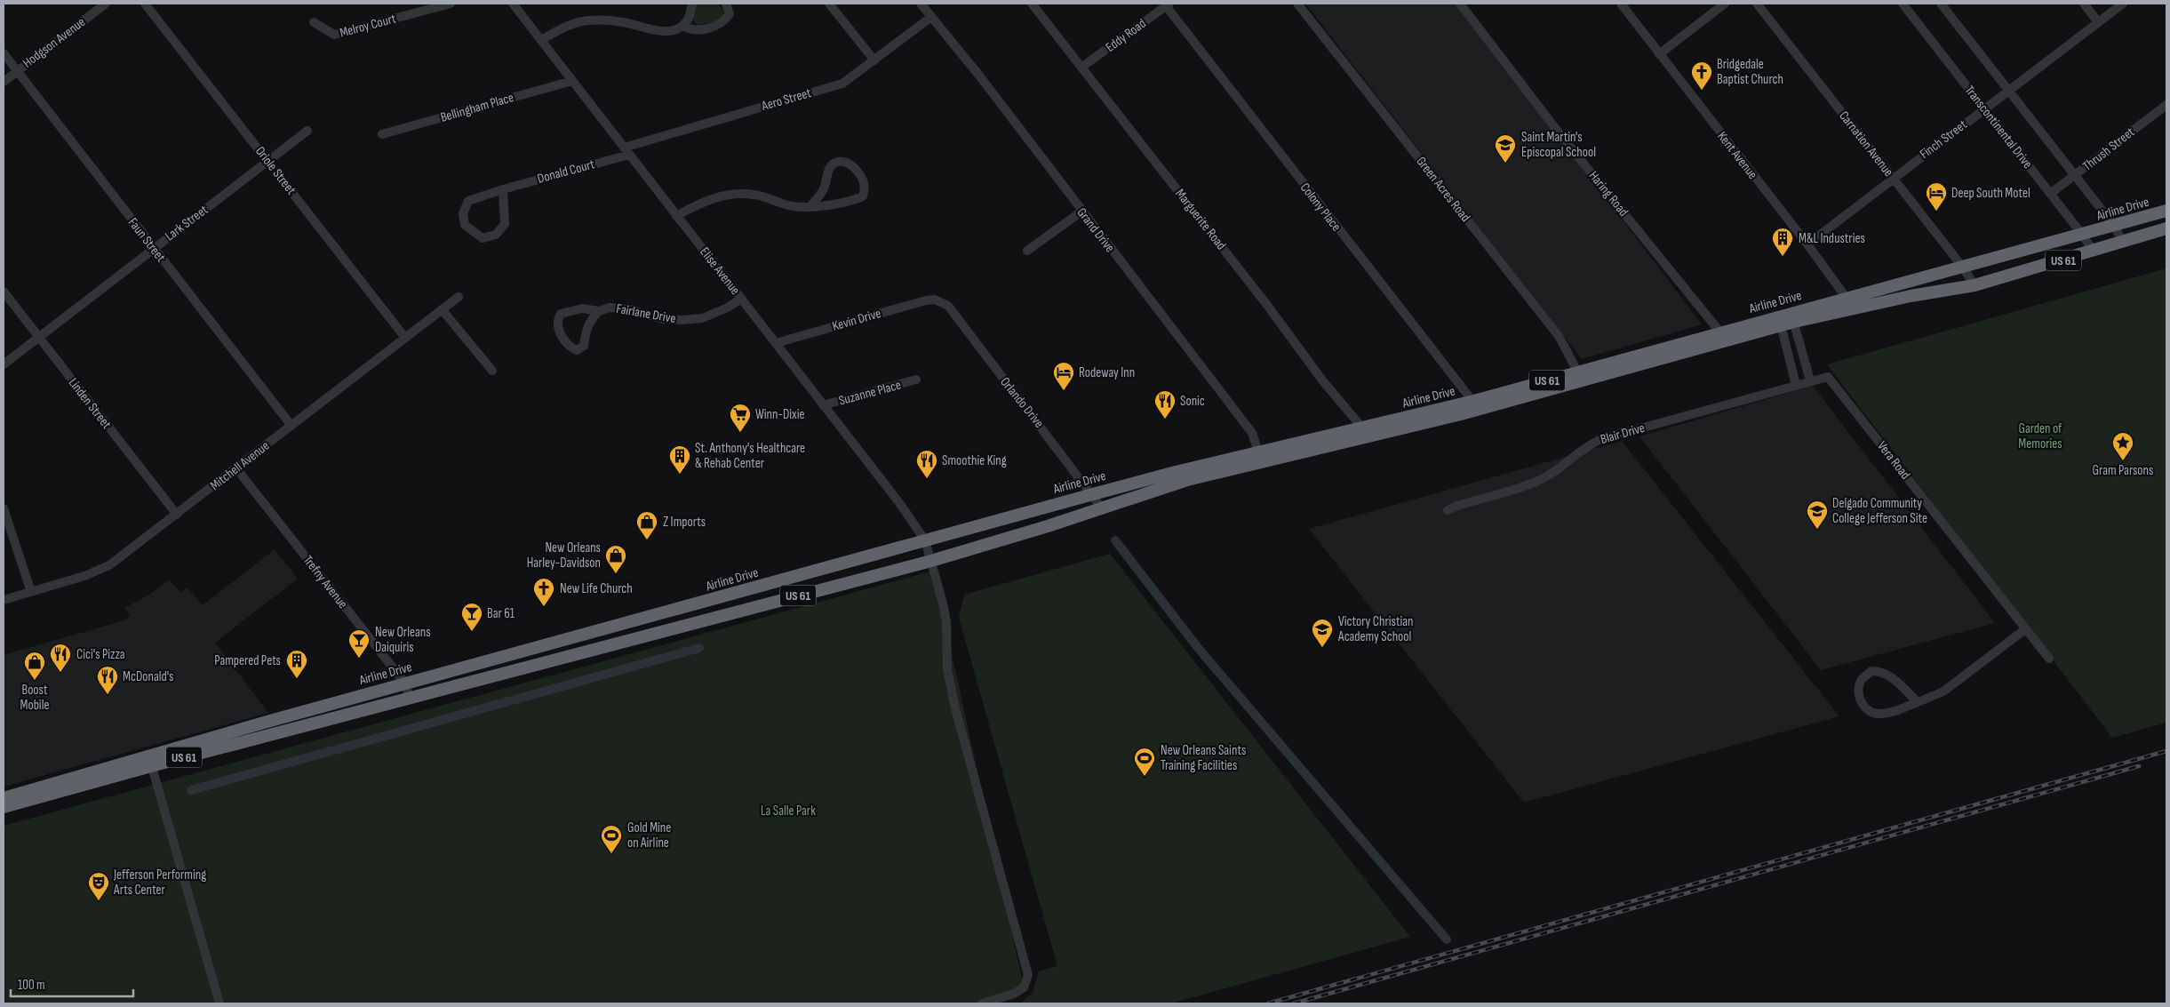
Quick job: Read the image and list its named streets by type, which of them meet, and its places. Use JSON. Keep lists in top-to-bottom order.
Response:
{
  "streets": {
    "highway": ["Airline Drive", "US 61"],
    "street": [
      "Melroy Court",
      "Eddy Road",
      "Hodgson Avenue",
      "Aero Street",
      "Bellingham Place",
      "Transcontinental Drive",
      "Finch Street",
      "Carnation Avenue",
      "Thrush Street",
      "Kent Avenue",
      "Oriole Street",
      "Donald Court",
      "Green Acres Road",
      "Haring Road",
      "Colony Place",
      "Marguerite Road",
      "Lark Street",
      "Grand Drive",
      "Faun Street",
      "Elise Avenue",
      "Fairlane Drive",
      "Kevin Drive",
      "Suzanne Place",
      "Orlando Drive",
      "Linden Street",
      "Blair Drive",
      "Vera Road",
      "Mitchell Avenue",
      "Trefny Avenue"
    ]
  },
  "crossings": [
    ["Eddy Road", "Colony Place"],
    ["Eddy Road", "Marguerite Road"],
    ["Hodgson Avenue", "Faun Street"],
    ["Aero Street", "Donald Court"],
    ["Aero Street", "Grand Drive"],
    ["Aero Street", "Elise Avenue"],
    ["Bellingham Place", "Elise Avenue"],
    ["Transcontinental Drive", "Finch Street"],
    ["Transcontinental Drive", "Thrush Street"],
    ["Transcontinental Drive", "Airline Drive"],
    ["Finch Street", "Carnation Avenue"],
    ["Finch Street", "Kent Avenue"],
    ["Carnation Avenue", "Airline Drive"],
    ["Kent Avenue", "Airline Drive"],
    ["Oriole Street", "Lark Street"],
    ["Oriole Street", "Mitchell Avenue"],
    ["Donald Court", "Elise Avenue"],
    ["Green Acres Road", "Airline Drive"],
    ["Haring Road", "Airline Drive"],
    ["Colony Place", "Airline Drive"],
    ["Airline Drive", "Marguerite Road"],
    ["Airline Drive", "Grand Drive"],
    ["Airline Drive", "Elise Avenue"],
    ["Airline Drive", "Orlando Drive"],
    ["Airline Drive", "Trefny Avenue"],
    ["Lark Street", "Faun Street"],
    ["Lark Street", "Linden Street"],
    ["Faun Street", "Mitchell Avenue"],
    ["Elise Avenue", "Fairlane Drive"],
    ["Elise Avenue", "Kevin Drive"],
    ["Elise Avenue", "Suzanne Place"],
    ["Kevin Drive", "Orlando Drive"],
    ["Linden Street", "Mitchell Avenue"],
    ["Blair Drive", "Vera Road"],
    ["Mitchell Avenue", "Trefny Avenue"]
  ],
  "parks": ["Garden of Memories", "La Salle Park"],
  "places": {
    "church": ["Bridgedale Baptist Church", "New Life Church"],
    "school or university": ["Saint Martin's Episcopal School", "Delgado Community College Jefferson Site", "Victory Christian Academy School"],
    "hotel": ["Deep South Motel", "Rodeway Inn"],
    "building": ["M&L Industries", "St. Anthony's Healthcare & Rehab Center", "Pampered Pets"],
    "restaurant": [
      "Sonic",
      "Smoothie King",
      "Cici's Pizza",
      "McDonald's"
    ],
    "supermarket": ["Winn-Dixie"],
    "place": ["Gram Parsons"],
    "shop": ["Z Imports", "New Orleans Harley-Davidson", "Boost Mobile"],
    "bar": ["Bar 61", "New Orleans Daiquiris"],
    "sports": ["New Orleans Saints Training Facilities", "Gold Mine on Airline"],
    "theatre": ["Jefferson Performing Arts Center"]
  },
  "scale_bar": "100 m"
}
